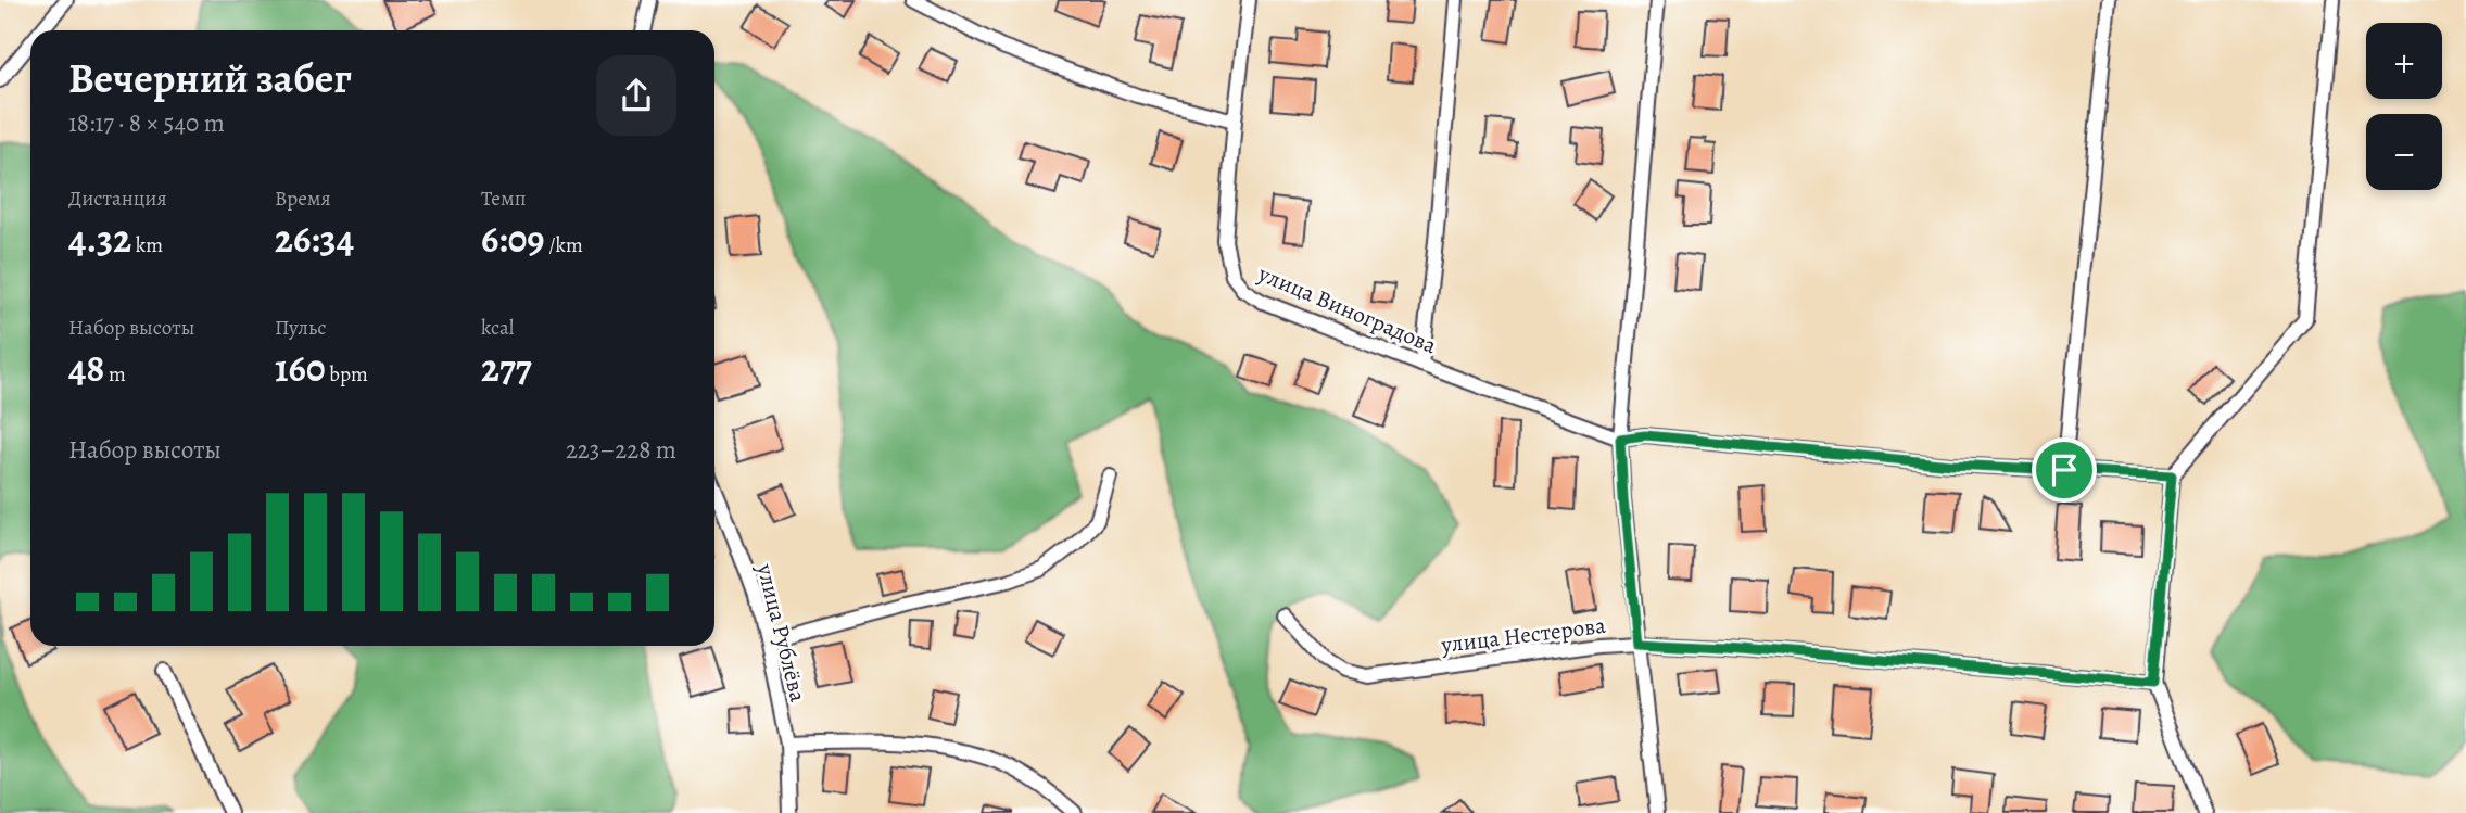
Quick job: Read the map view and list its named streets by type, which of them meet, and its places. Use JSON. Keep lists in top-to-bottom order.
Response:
{
  "streets": {
    "street": ["улица Виноградова", "улица Рублёва", "улица Нестерова"]
  },
  "page": {
    "map_buttons": ["+", "−"],
    "heading": ["Вечерний забег", "18:17 · 8 × 540 m"],
    "stats": [
      ["Дистанция", "4.32 km"],
      ["Время", "26:34"],
      ["Темп", "6:09 /km"],
      ["Набор высоты", "48 m"],
      ["Пульс", "160 bpm"],
      ["kcal", "277"]
    ],
    "chart": ["Набор высоты", "223–228 m"]
  }
}
